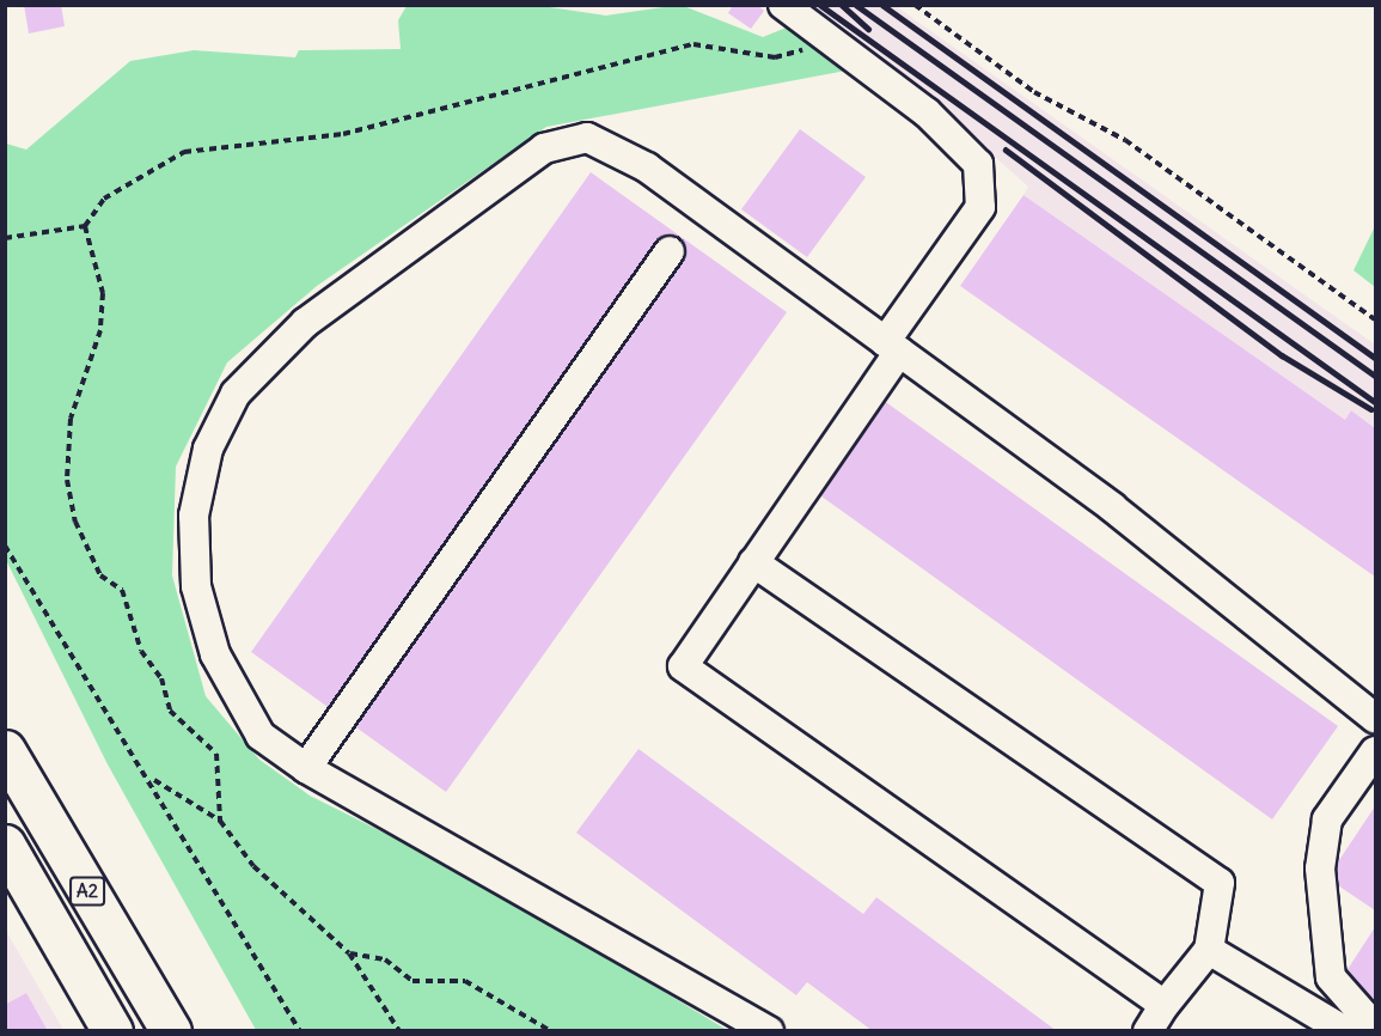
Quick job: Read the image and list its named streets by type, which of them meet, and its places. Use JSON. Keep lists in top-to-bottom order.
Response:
{
  "streets": {
    "highway": ["A2"]
  }
}
